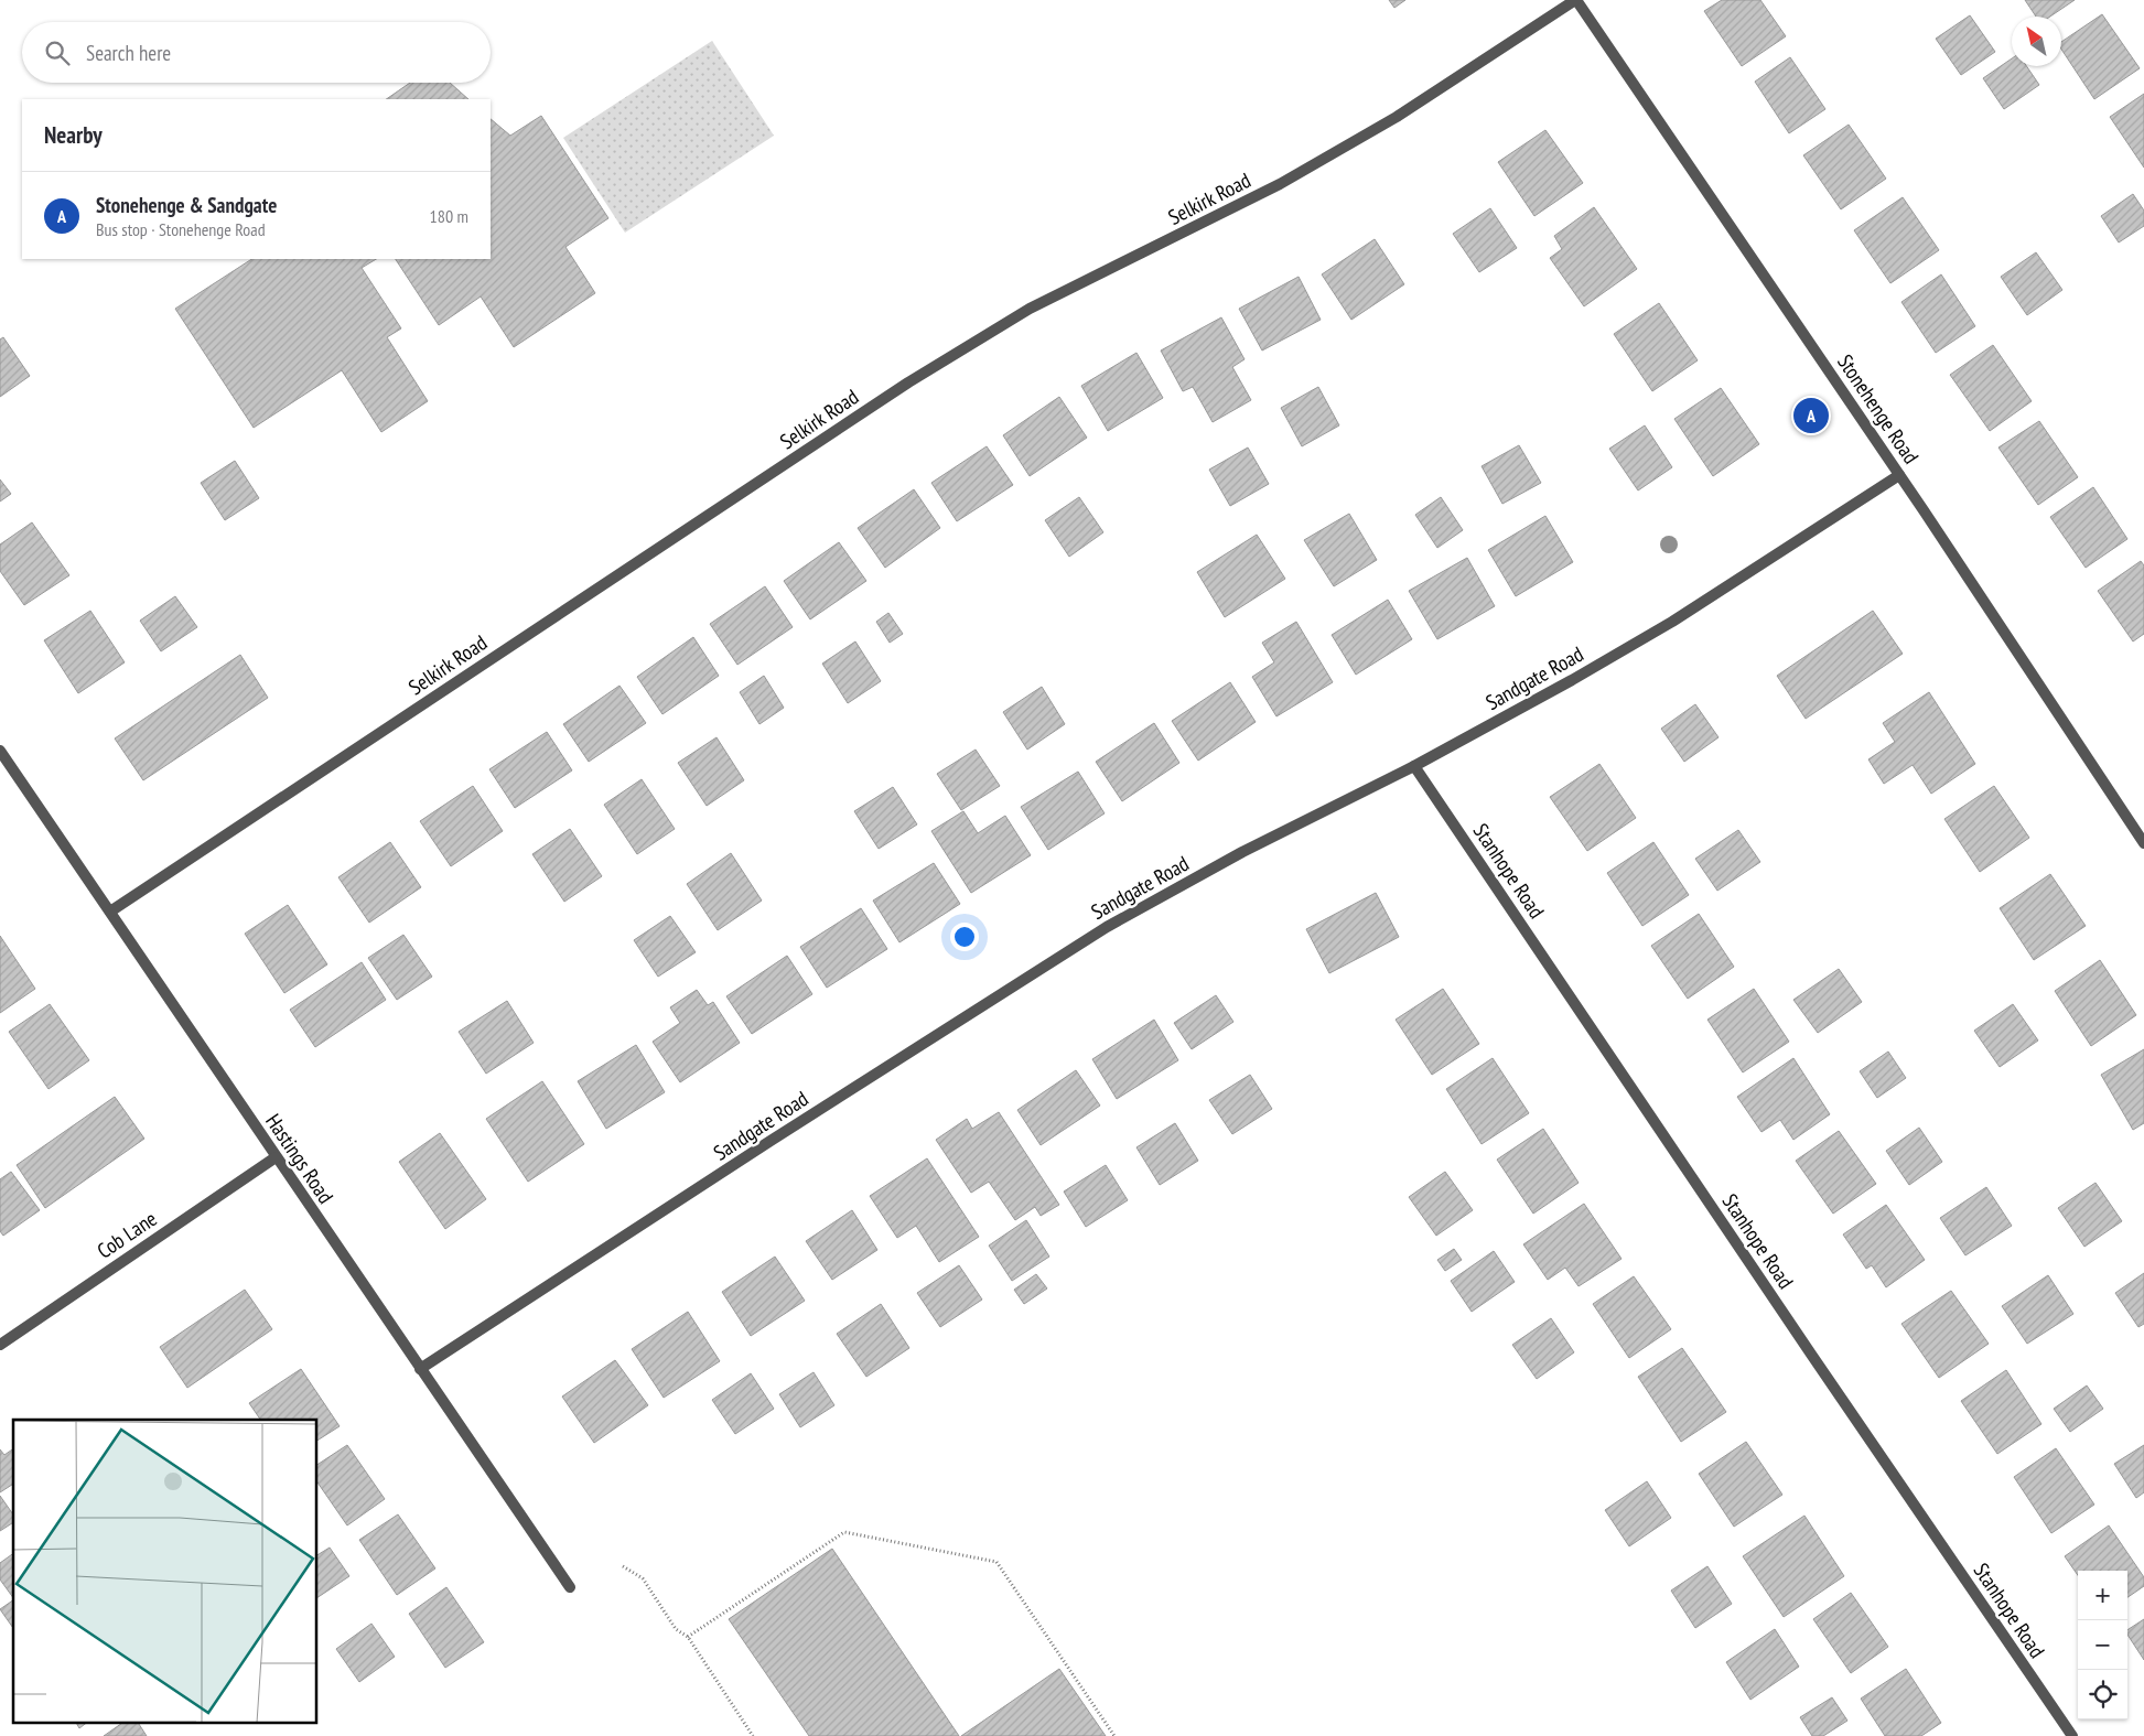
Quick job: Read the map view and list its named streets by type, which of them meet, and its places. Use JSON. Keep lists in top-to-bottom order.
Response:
{
  "streets": {
    "street": [
      "Selkirk Road",
      "Stonehenge Road",
      "Sandgate Road",
      "Stanhope Road",
      "Hastings Road",
      "Cob Lane"
    ]
  },
  "crossings": [
    ["Selkirk Road", "Stonehenge Road"],
    ["Selkirk Road", "Hastings Road"],
    ["Stonehenge Road", "Sandgate Road"],
    ["Sandgate Road", "Stanhope Road"],
    ["Sandgate Road", "Hastings Road"],
    ["Hastings Road", "Cob Lane"]
  ],
  "north": "top left",
  "page": {
    "search": "Search here",
    "heading": "Nearby",
    "list": [
      {
        "mark": "A",
        "name": "Stonehenge & Sandgate",
        "note": "Bus stop · Stonehenge Road",
        "value": "180 m"
      }
    ],
    "pins": "A",
    "map_buttons": ["+", "−"]
  }
}
